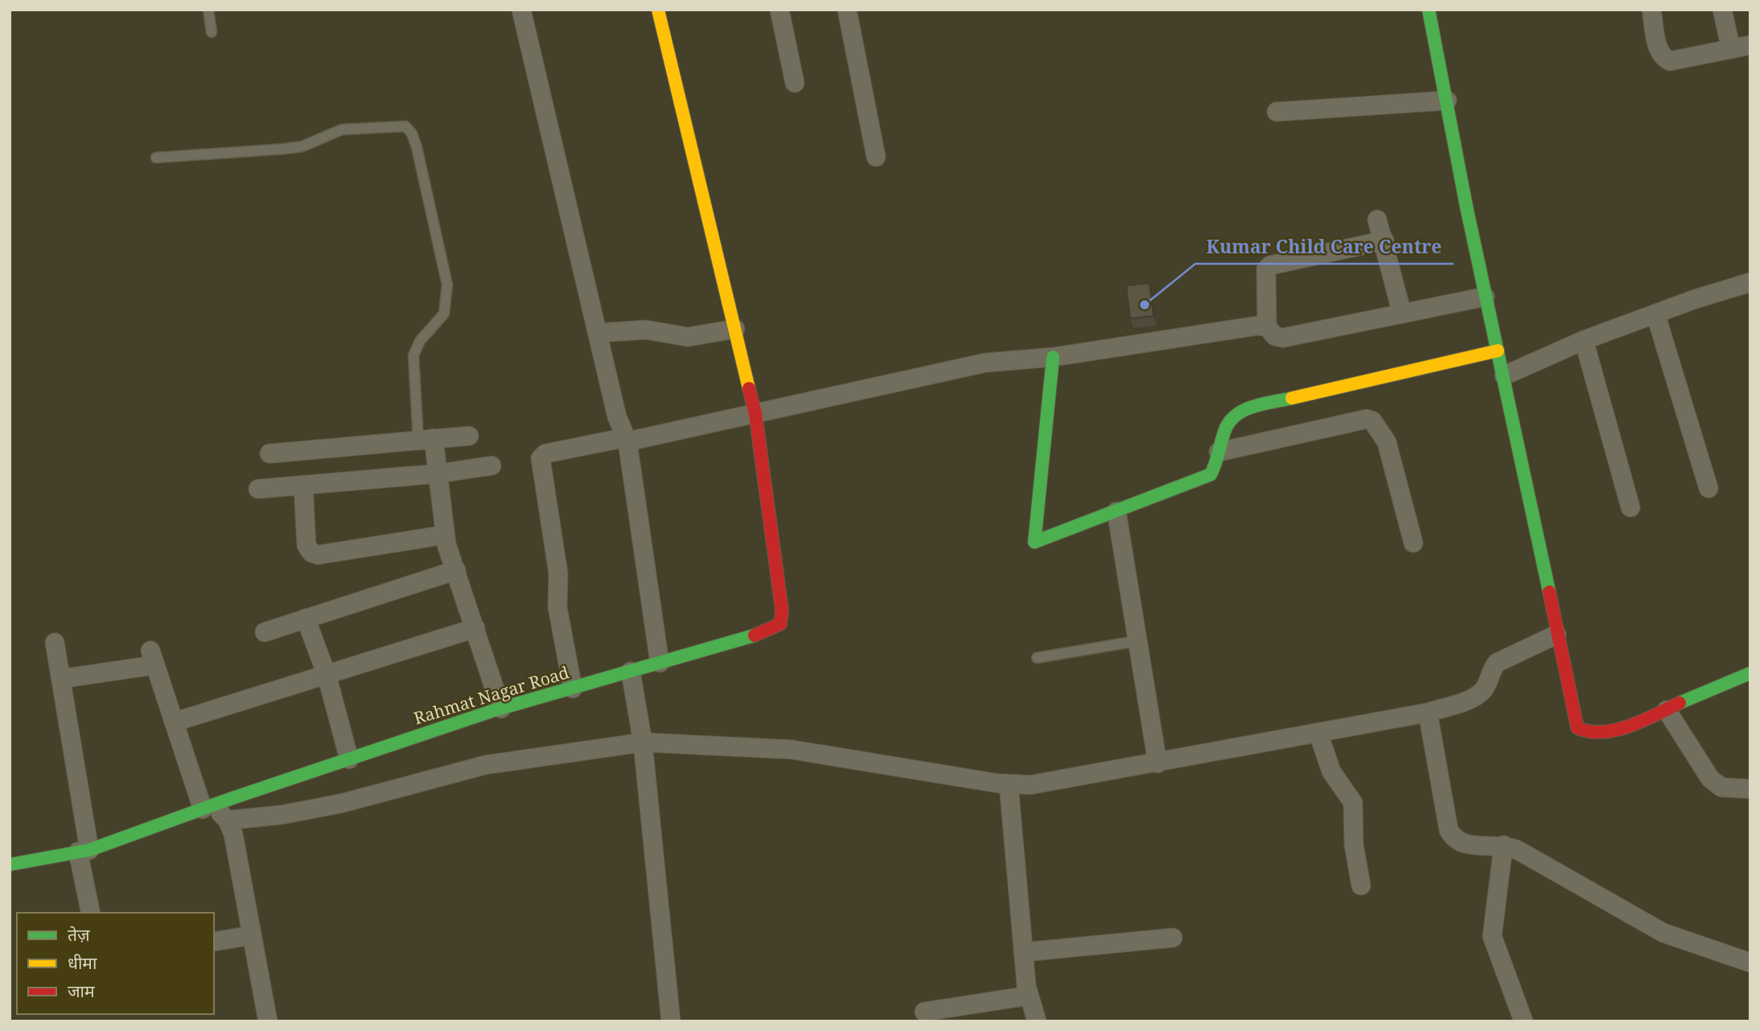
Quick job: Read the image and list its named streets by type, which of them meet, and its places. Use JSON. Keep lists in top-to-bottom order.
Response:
{
  "streets": {
    "street": ["Rahmat Nagar Road"]
  },
  "places": ["Kumar Child Care Centre"],
  "legend": ["तेज़", "धीमा", "जाम"]
}
